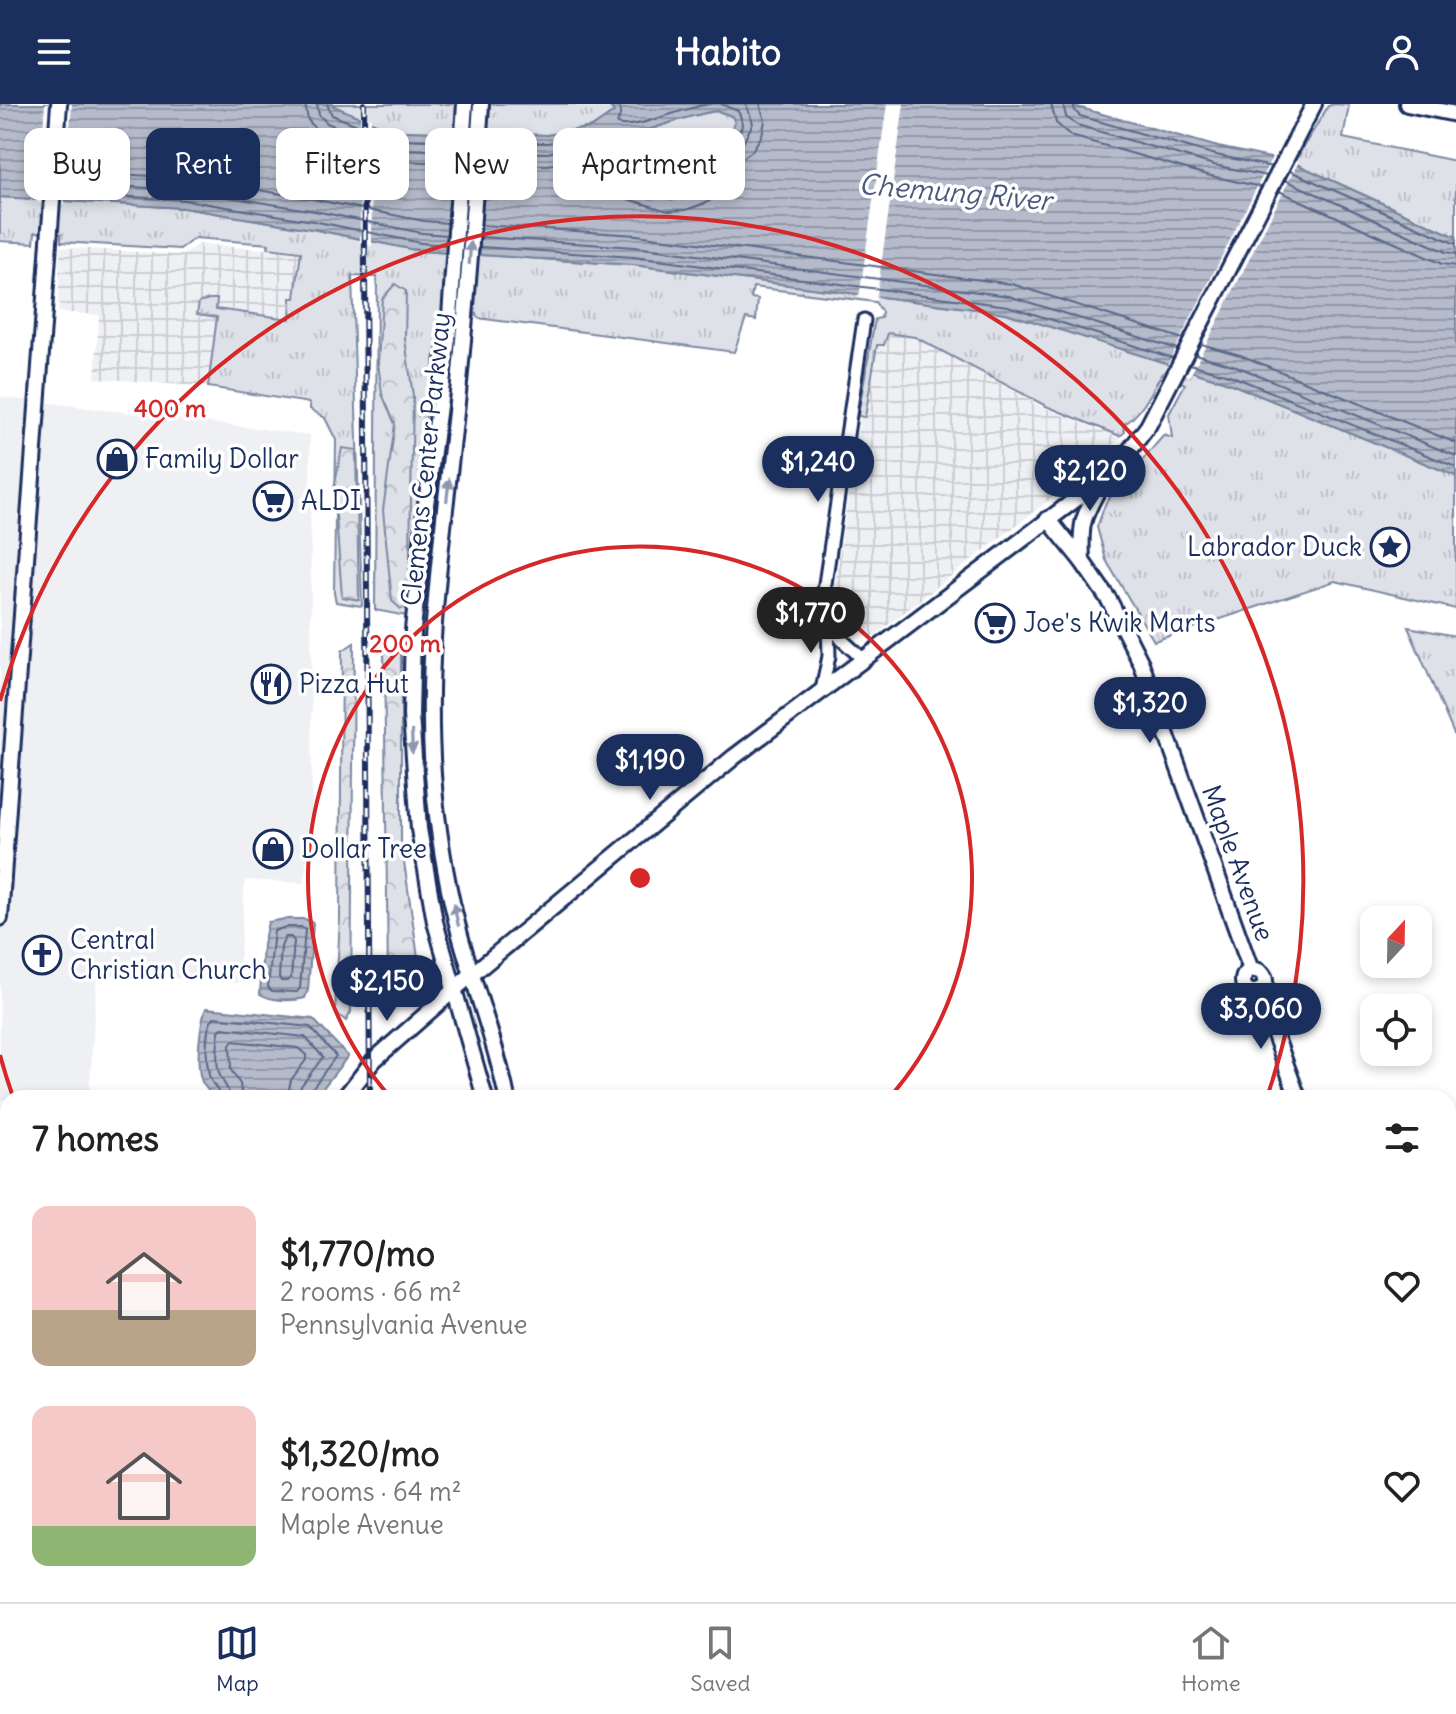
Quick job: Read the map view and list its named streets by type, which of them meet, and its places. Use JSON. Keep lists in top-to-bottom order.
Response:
{
  "streets": {
    "main road": ["Clemens Center Parkway", "Maple Avenue"]
  },
  "water": ["Chemung River"],
  "places": {
    "shop": ["Family Dollar", "Dollar Tree"],
    "supermarket": ["ALDI", "Joe's Kwik Marts"],
    "place": ["Labrador Duck"],
    "restaurant": ["Pizza Hut"],
    "church": ["Central Christian Church"]
  },
  "north": "top",
  "page": {
    "header": "Habito",
    "chip": [
      "Buy",
      "Rent",
      "Filters",
      "New",
      "Apartment"
    ],
    "price": [
      "$1,240",
      "$2,120",
      "$1,770",
      "$1,320",
      "$1,190",
      "$2,150",
      "$3,060"
    ],
    "heading": "7 homes",
    "list": [
      {
        "name": "$1,770/mo",
        "note": "2 rooms · 66 m² · Pennsylvania Avenue"
      },
      {
        "name": "$1,320/mo",
        "note": "2 rooms · 64 m² · Maple Avenue"
      }
    ],
    "tabs": ["Map", "Saved", "Home"]
  },
  "rings": ["400 m", "200 m"]
}
